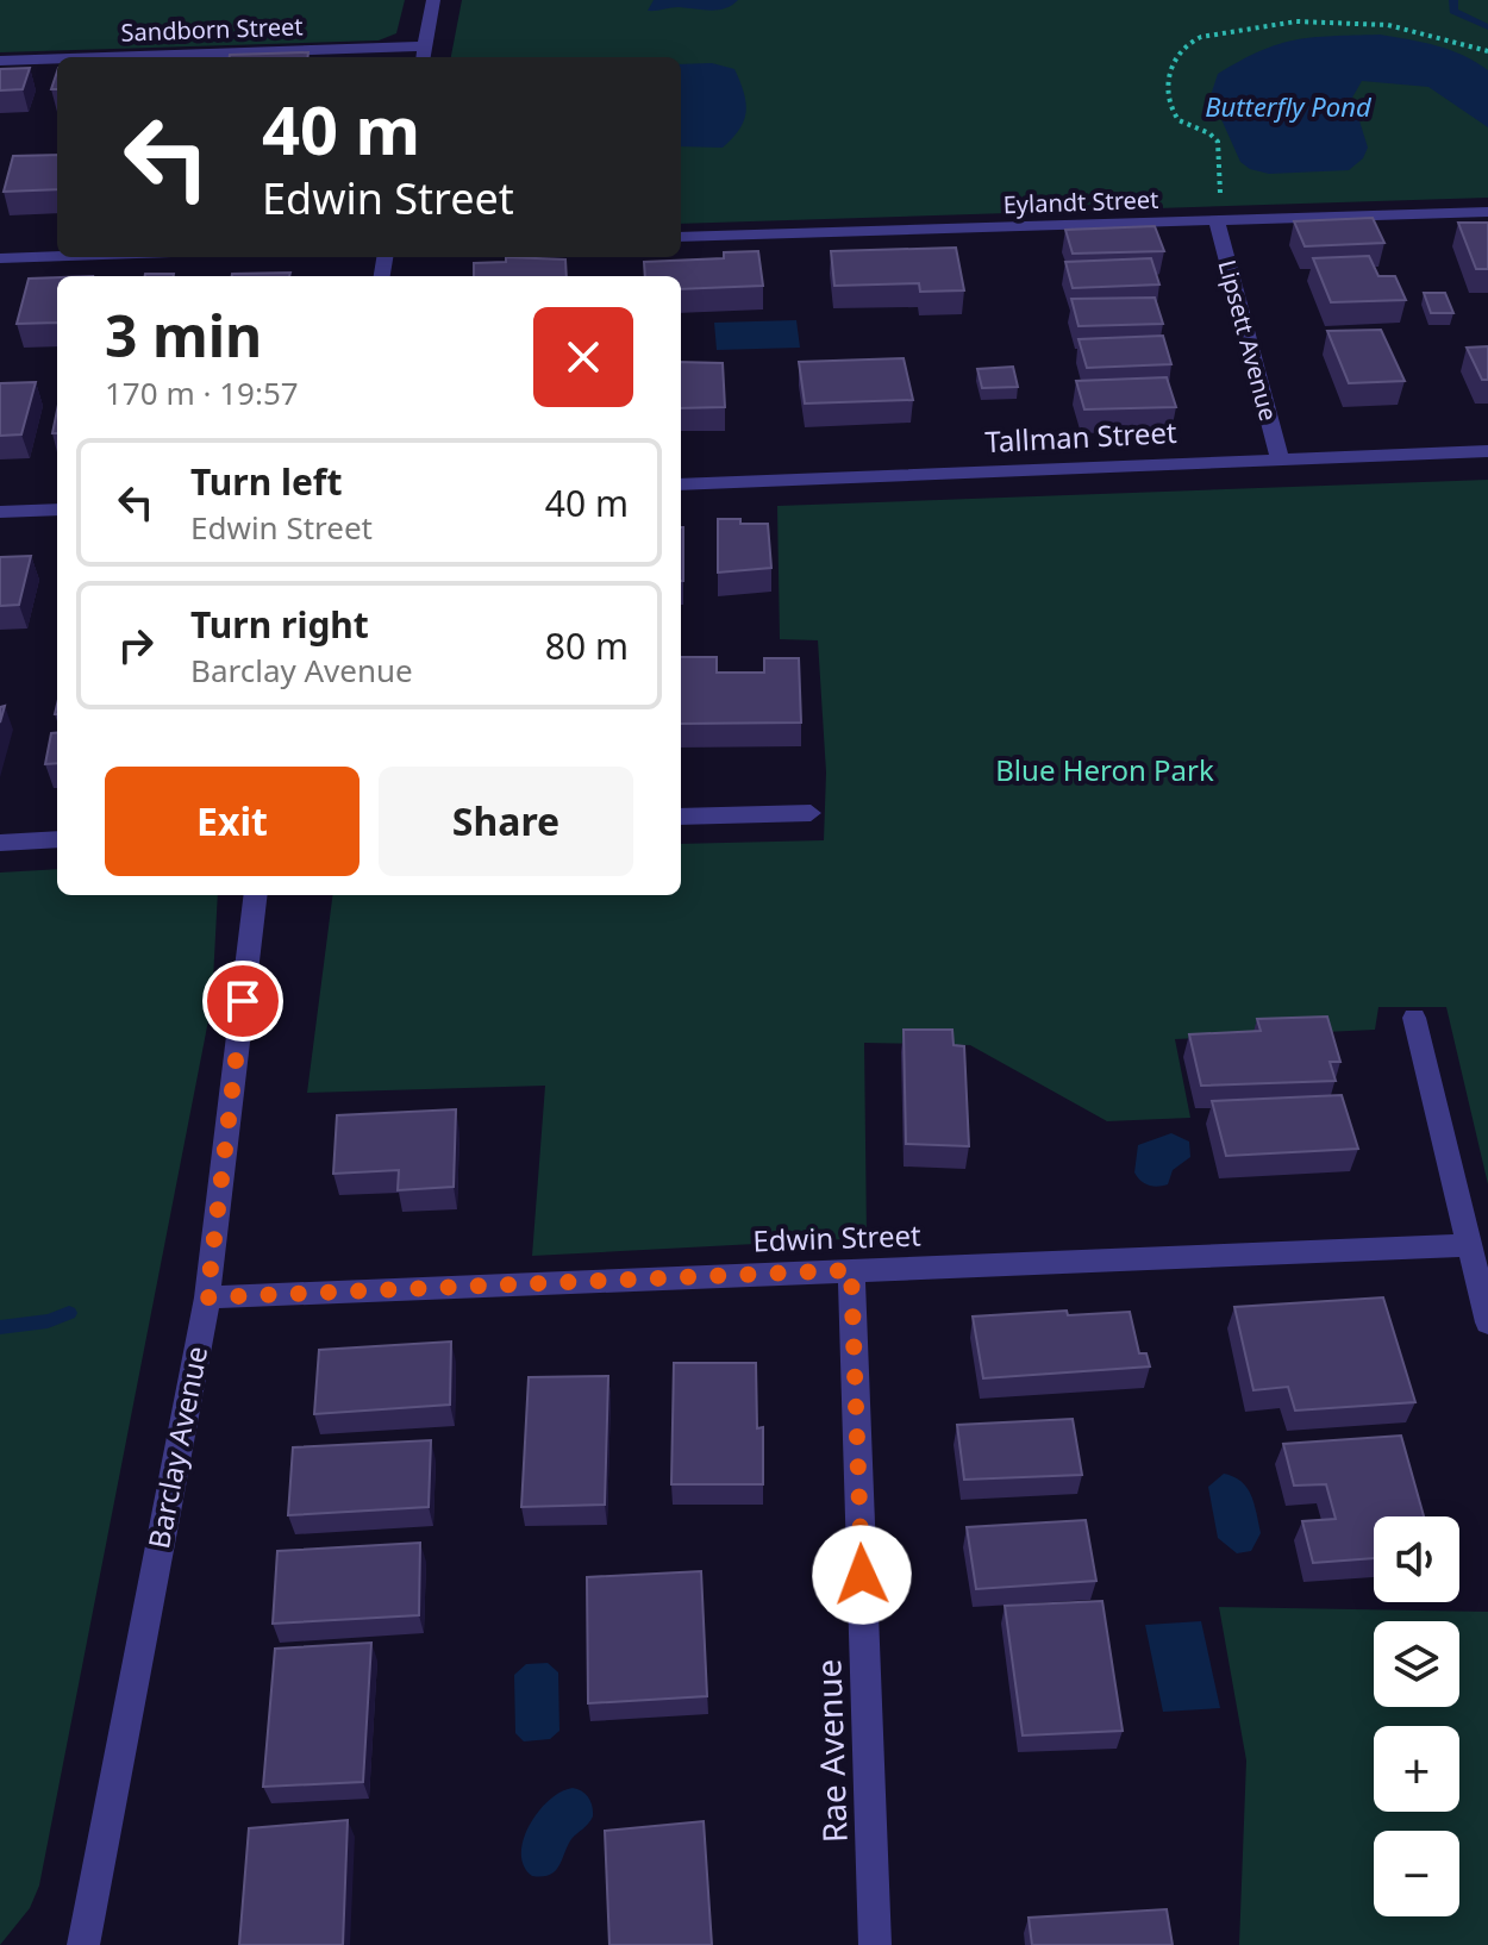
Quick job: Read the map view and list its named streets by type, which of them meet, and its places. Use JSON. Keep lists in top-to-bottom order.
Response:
{
  "streets": {
    "street": [
      "Sandborn Street",
      "Eylandt Street",
      "Lipsett Avenue",
      "Tallman Street",
      "Edwin Street",
      "Barclay Avenue",
      "Rae Avenue"
    ]
  },
  "crossings": [
    ["Eylandt Street", "Lipsett Avenue"],
    ["Lipsett Avenue", "Tallman Street"],
    ["Edwin Street", "Barclay Avenue"],
    ["Edwin Street", "Rae Avenue"]
  ],
  "water": ["Butterfly Pond"],
  "parks": ["Blue Heron Park"],
  "page": {
    "turn": ["40 m", "Edwin Street"],
    "heading": ["3 min", "170 m · 19:57"],
    "list": [
      {
        "name": "Turn left",
        "note": "Edwin Street",
        "value": "40 m"
      },
      {
        "name": "Turn right",
        "note": "Barclay Avenue",
        "value": "80 m"
      }
    ],
    "buttons": ["Exit", "Share"],
    "map_buttons": ["+", "−"]
  }
}
